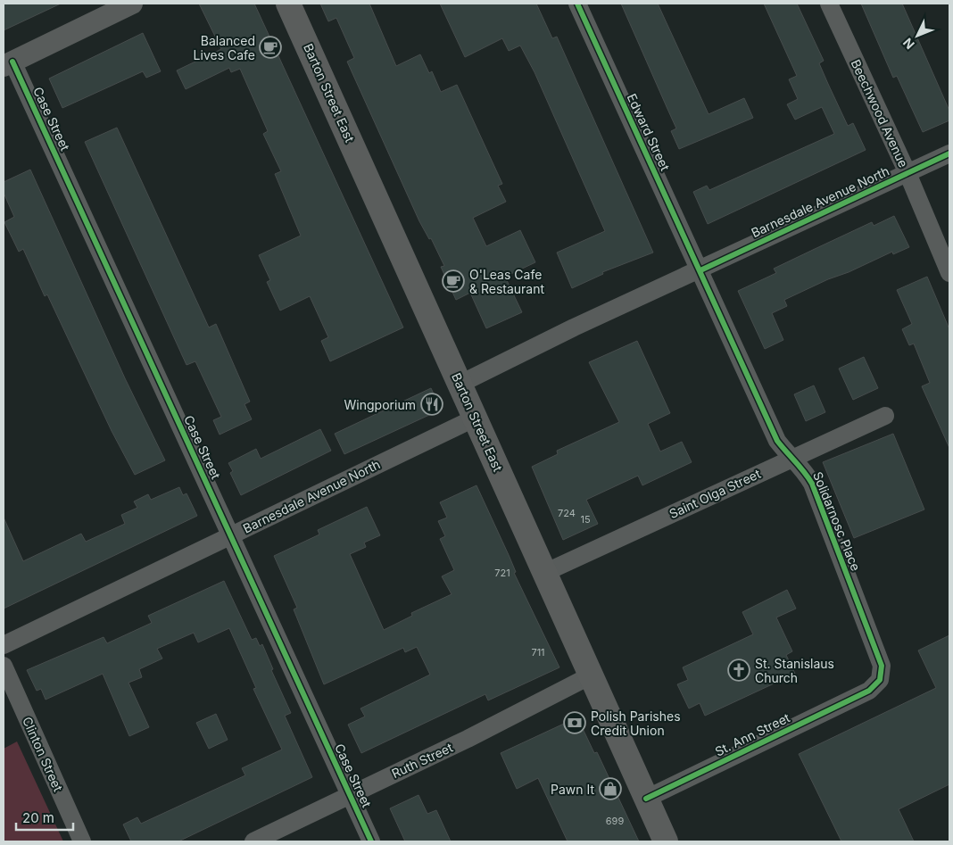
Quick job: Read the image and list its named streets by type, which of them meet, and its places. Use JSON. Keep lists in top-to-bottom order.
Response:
{
  "streets": {
    "main road": ["Barton Street East"],
    "street": [
      "Beechwood Avenue",
      "Case Street",
      "Edward Street",
      "Barnesdale Avenue North",
      "Saint Olga Street",
      "Solidarnosc Place",
      "St. Ann Street",
      "Clinton Street",
      "Ruth Street"
    ]
  },
  "crossings": [
    ["Barton Street East", "Barnesdale Avenue North"],
    ["Barton Street East", "Saint Olga Street"],
    ["Barton Street East", "St. Ann Street"],
    ["Barton Street East", "Ruth Street"],
    ["Beechwood Avenue", "Barnesdale Avenue North"],
    ["Case Street", "Barnesdale Avenue North"],
    ["Case Street", "Ruth Street"],
    ["Edward Street", "Barnesdale Avenue North"],
    ["Edward Street", "Solidarnosc Place"],
    ["Barnesdale Avenue North", "Solidarnosc Place"],
    ["Saint Olga Street", "Solidarnosc Place"],
    ["Solidarnosc Place", "St. Ann Street"]
  ],
  "places": {
    "cafe": ["Balanced Lives Cafe", "O'Leas Cafe & Restaurant"],
    "restaurant": ["Wingporium"],
    "church": ["St. Stanislaus Church"],
    "bank": ["Polish Parishes Credit Union"],
    "shop": ["Pawn It"]
  },
  "house_numbers": [
    "724",
    "15",
    "721",
    "711",
    "699"
  ],
  "scale_bar": "20 m",
  "north": "bottom left"
}
